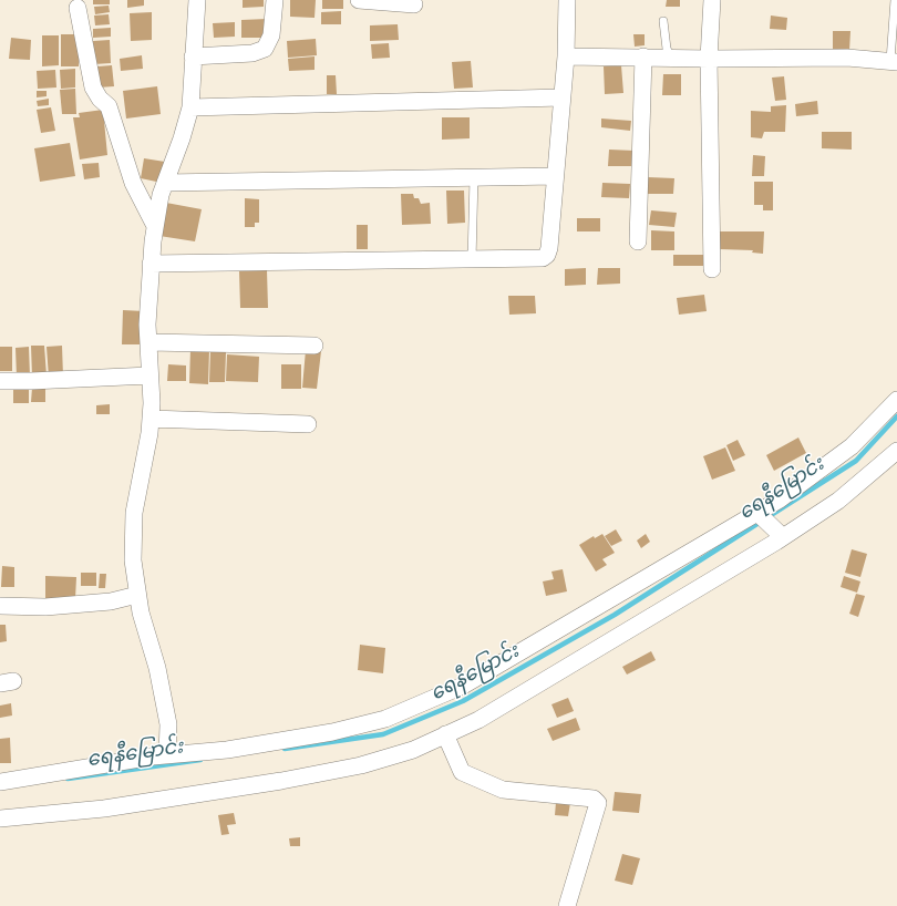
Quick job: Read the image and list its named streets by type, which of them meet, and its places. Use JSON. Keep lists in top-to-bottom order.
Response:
{
  "water": ["ရေနီမြောင်း"]
}
